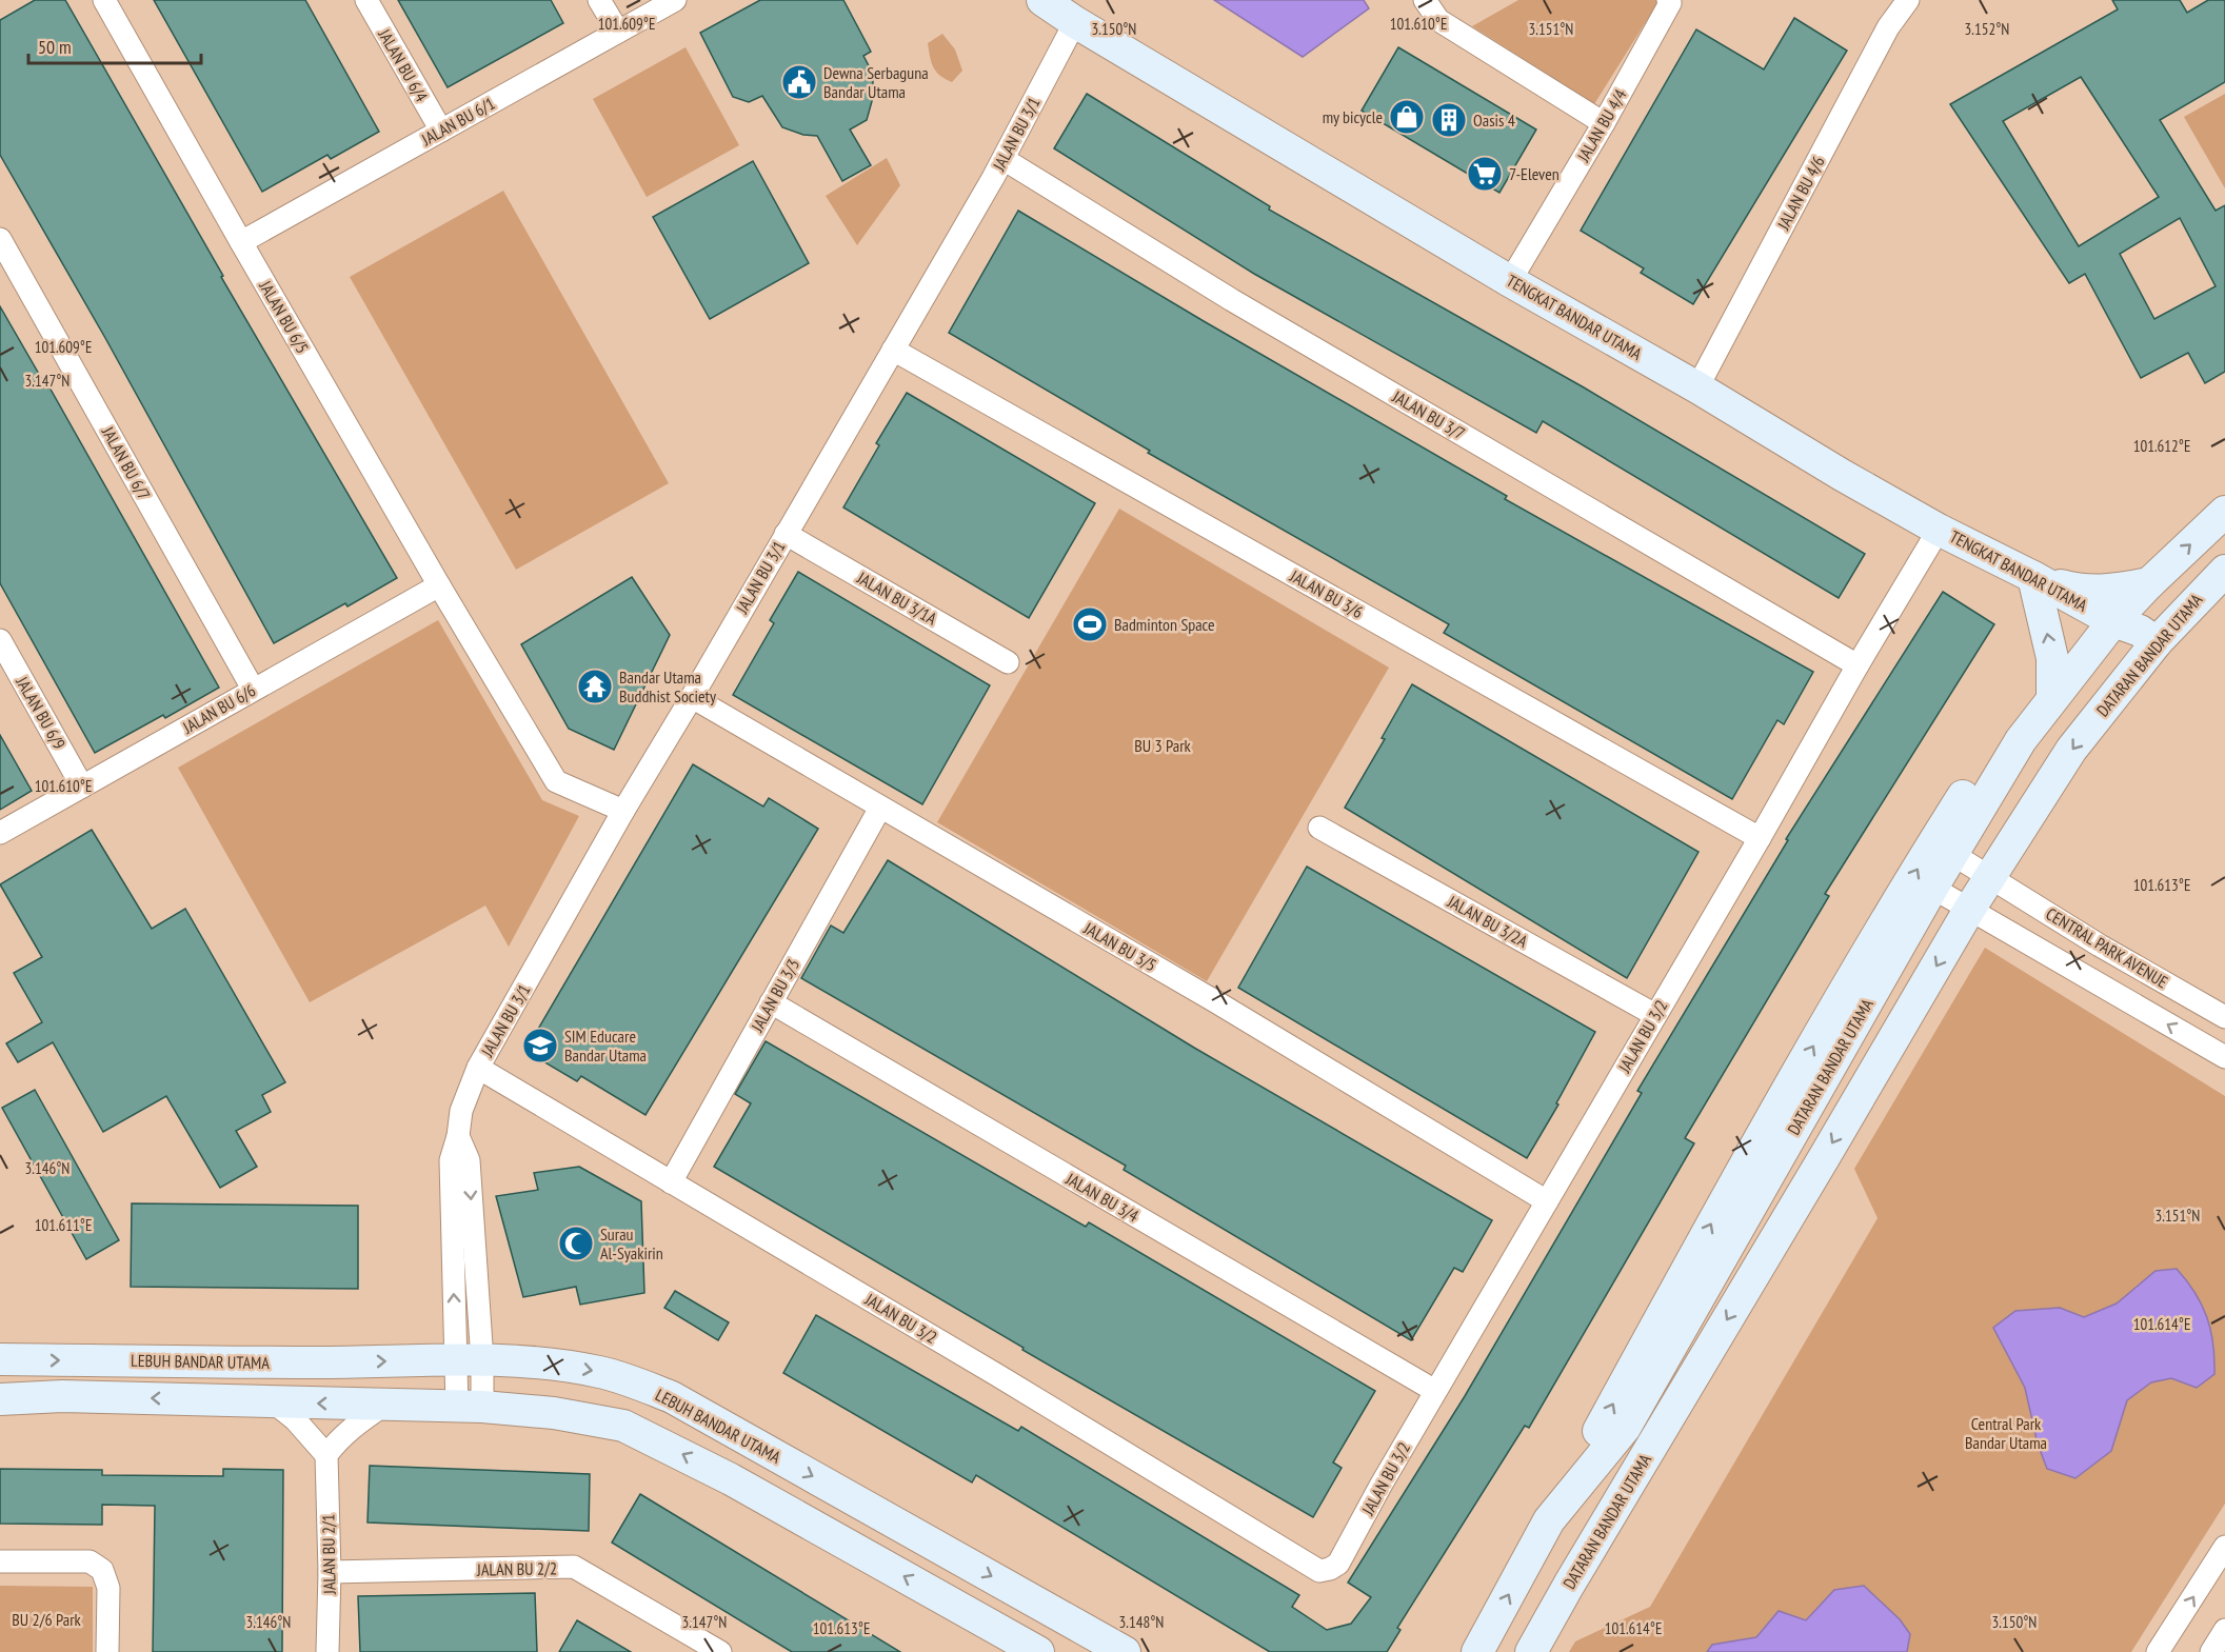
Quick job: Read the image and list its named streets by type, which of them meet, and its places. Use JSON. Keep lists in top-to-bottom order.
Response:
{
  "streets": {
    "main road": ["TENGKAT BANDAR UTAMA", "DATARAN BANDAR UTAMA", "LEBUH BANDAR UTAMA"],
    "street": [
      "JALAN BU 6/4",
      "JALAN BU 6/1",
      "JALAN BU 4/4",
      "JALAN BU 3/1",
      "JALAN BU 4/6",
      "JALAN BU 6/5",
      "JALAN BU 3/7",
      "JALAN BU 6/7",
      "JALAN BU 3/6",
      "JALAN BU 3/1A",
      "JALAN BU 6/6",
      "JALAN BU 6/9",
      "JALAN BU 3/2A",
      "JALAN BU 3/5",
      "CENTRAL PARK AVENUE",
      "JALAN BU 3/3",
      "JALAN BU 3/2",
      "JALAN BU 3/4",
      "JALAN BU 2/1",
      "JALAN BU 2/2"
    ]
  },
  "crossings": [
    ["JALAN BU 6/4", "JALAN BU 6/1"],
    ["JALAN BU 6/1", "JALAN BU 6/5"],
    ["JALAN BU 4/4", "TENGKAT BANDAR UTAMA"],
    ["JALAN BU 3/1", "JALAN BU 6/5"],
    ["JALAN BU 3/1", "TENGKAT BANDAR UTAMA"],
    ["JALAN BU 3/1", "JALAN BU 3/7"],
    ["JALAN BU 3/1", "JALAN BU 3/6"],
    ["JALAN BU 3/1", "JALAN BU 3/1A"],
    ["JALAN BU 3/1", "JALAN BU 3/5"],
    ["JALAN BU 3/1", "JALAN BU 3/2"],
    ["JALAN BU 3/1", "LEBUH BANDAR UTAMA"],
    ["JALAN BU 4/6", "TENGKAT BANDAR UTAMA"],
    ["JALAN BU 6/5", "JALAN BU 6/6"],
    ["TENGKAT BANDAR UTAMA", "DATARAN BANDAR UTAMA"],
    ["TENGKAT BANDAR UTAMA", "JALAN BU 3/2"],
    ["JALAN BU 3/7", "JALAN BU 3/2"],
    ["JALAN BU 6/7", "JALAN BU 6/6"],
    ["JALAN BU 3/6", "JALAN BU 3/2"],
    ["DATARAN BANDAR UTAMA", "CENTRAL PARK AVENUE"],
    ["JALAN BU 6/6", "JALAN BU 6/9"],
    ["JALAN BU 3/2A", "JALAN BU 3/2"],
    ["JALAN BU 3/5", "JALAN BU 3/3"],
    ["JALAN BU 3/5", "JALAN BU 3/2"],
    ["JALAN BU 3/3", "JALAN BU 3/2"],
    ["JALAN BU 3/3", "JALAN BU 3/4"],
    ["JALAN BU 3/2", "JALAN BU 3/4"],
    ["JALAN BU 2/1", "JALAN BU 2/2"]
  ],
  "parks": ["BU 3 Park", "Central Park Bandar Utama", "BU 2/6 Park"],
  "places": {
    "public building": ["Dewna Serbaguna Bandar Utama"],
    "shop": ["my bicycle"],
    "building": ["Oasis 4"],
    "supermarket": ["7-Eleven"],
    "sports": ["Badminton Space"],
    "temple": ["Bandar Utama Buddhist Society"],
    "school or university": ["SIM Educare Bandar Utama"],
    "mosque": ["Surau Al-Syakirin"]
  },
  "scale_bar": "50 m",
  "coordinates": [
    "101.609°E",
    "101.610°E",
    "3.150°N",
    "3.151°N",
    "3.152°N",
    "3.147°N",
    "101.612°E",
    "101.613°E",
    "3.146°N",
    "101.611°E",
    "101.614°E",
    "3.148°N"
  ]
}
